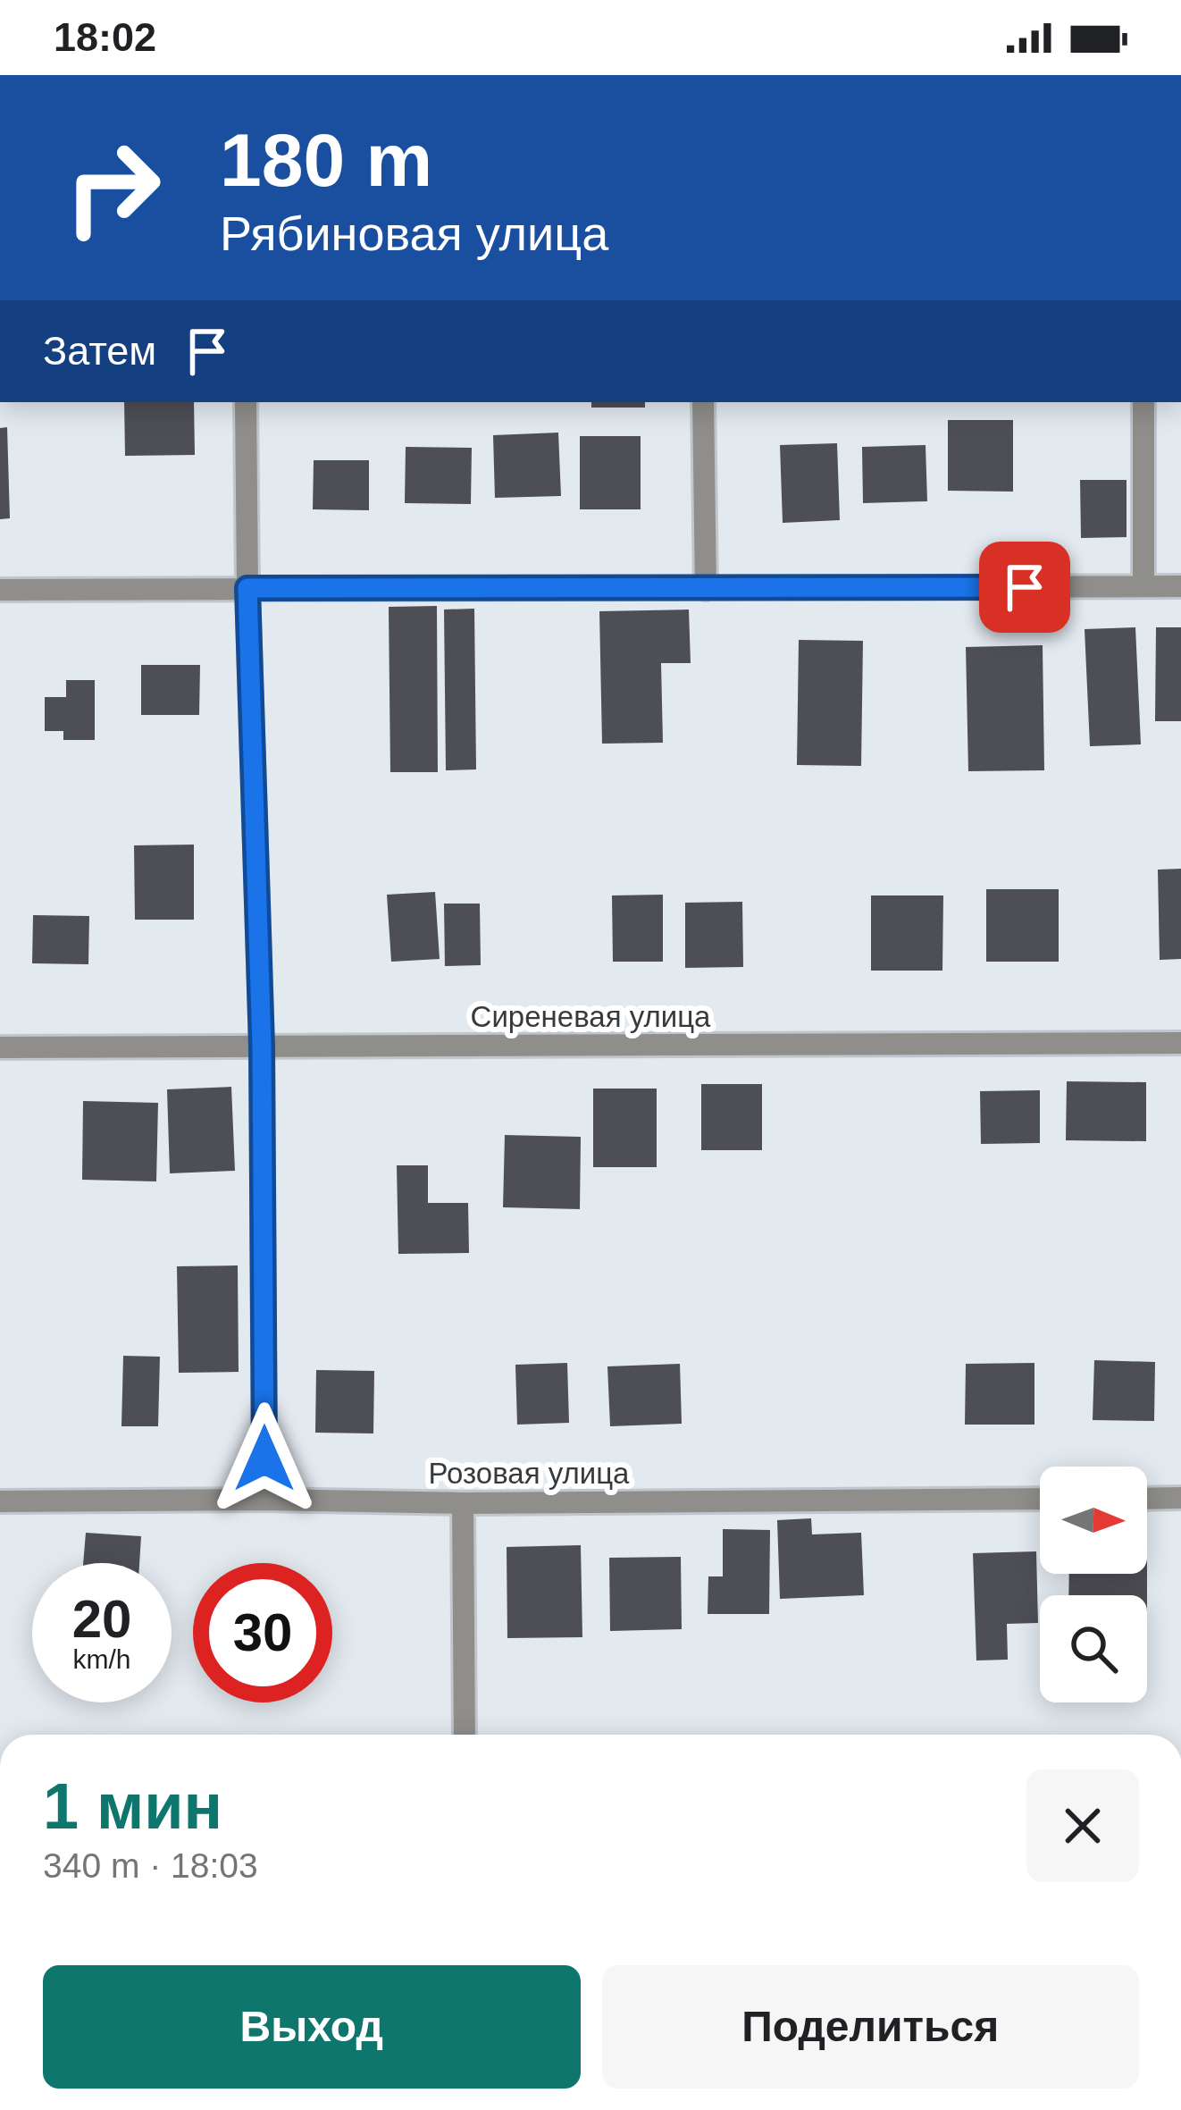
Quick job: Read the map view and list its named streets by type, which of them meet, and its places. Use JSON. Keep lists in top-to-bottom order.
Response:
{
  "streets": {
    "street": ["Сиреневая улица", "Розовая улица"]
  },
  "north": "right",
  "page": {
    "status": "18:02",
    "turn": ["180 m", "Рябиновая улица"],
    "then": "Затем",
    "speed": "20 km/h",
    "limit": "30",
    "heading": ["1 мин", "340 m · 18:03"],
    "buttons": ["Выход", "Поделиться"]
  }
}
